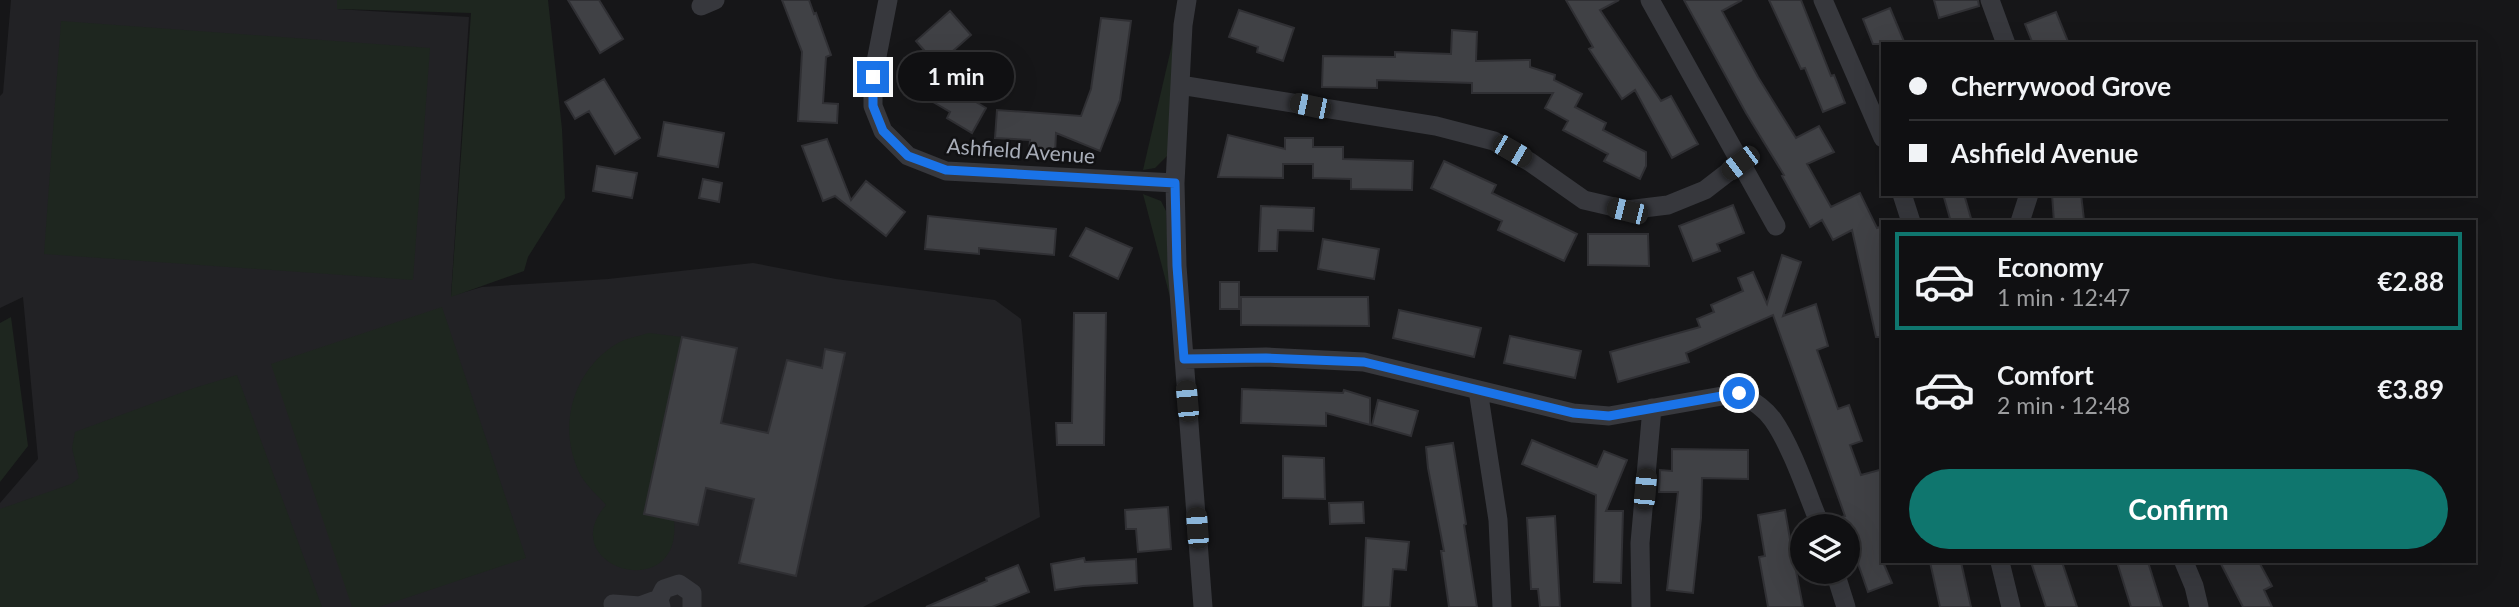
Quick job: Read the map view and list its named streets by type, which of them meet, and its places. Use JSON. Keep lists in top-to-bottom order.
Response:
{
  "streets": {
    "street": ["Ashfield Avenue"]
  },
  "page": {
    "banner": ["Cherrywood Grove", "Ashfield Avenue"],
    "bubble": "1 min",
    "list": [
      {
        "name": "Economy",
        "note": "1 min · 12:47",
        "value": "€2.88"
      },
      {
        "name": "Comfort",
        "note": "2 min · 12:48",
        "value": "€3.89"
      }
    ],
    "buttons": "Confirm"
  }
}
